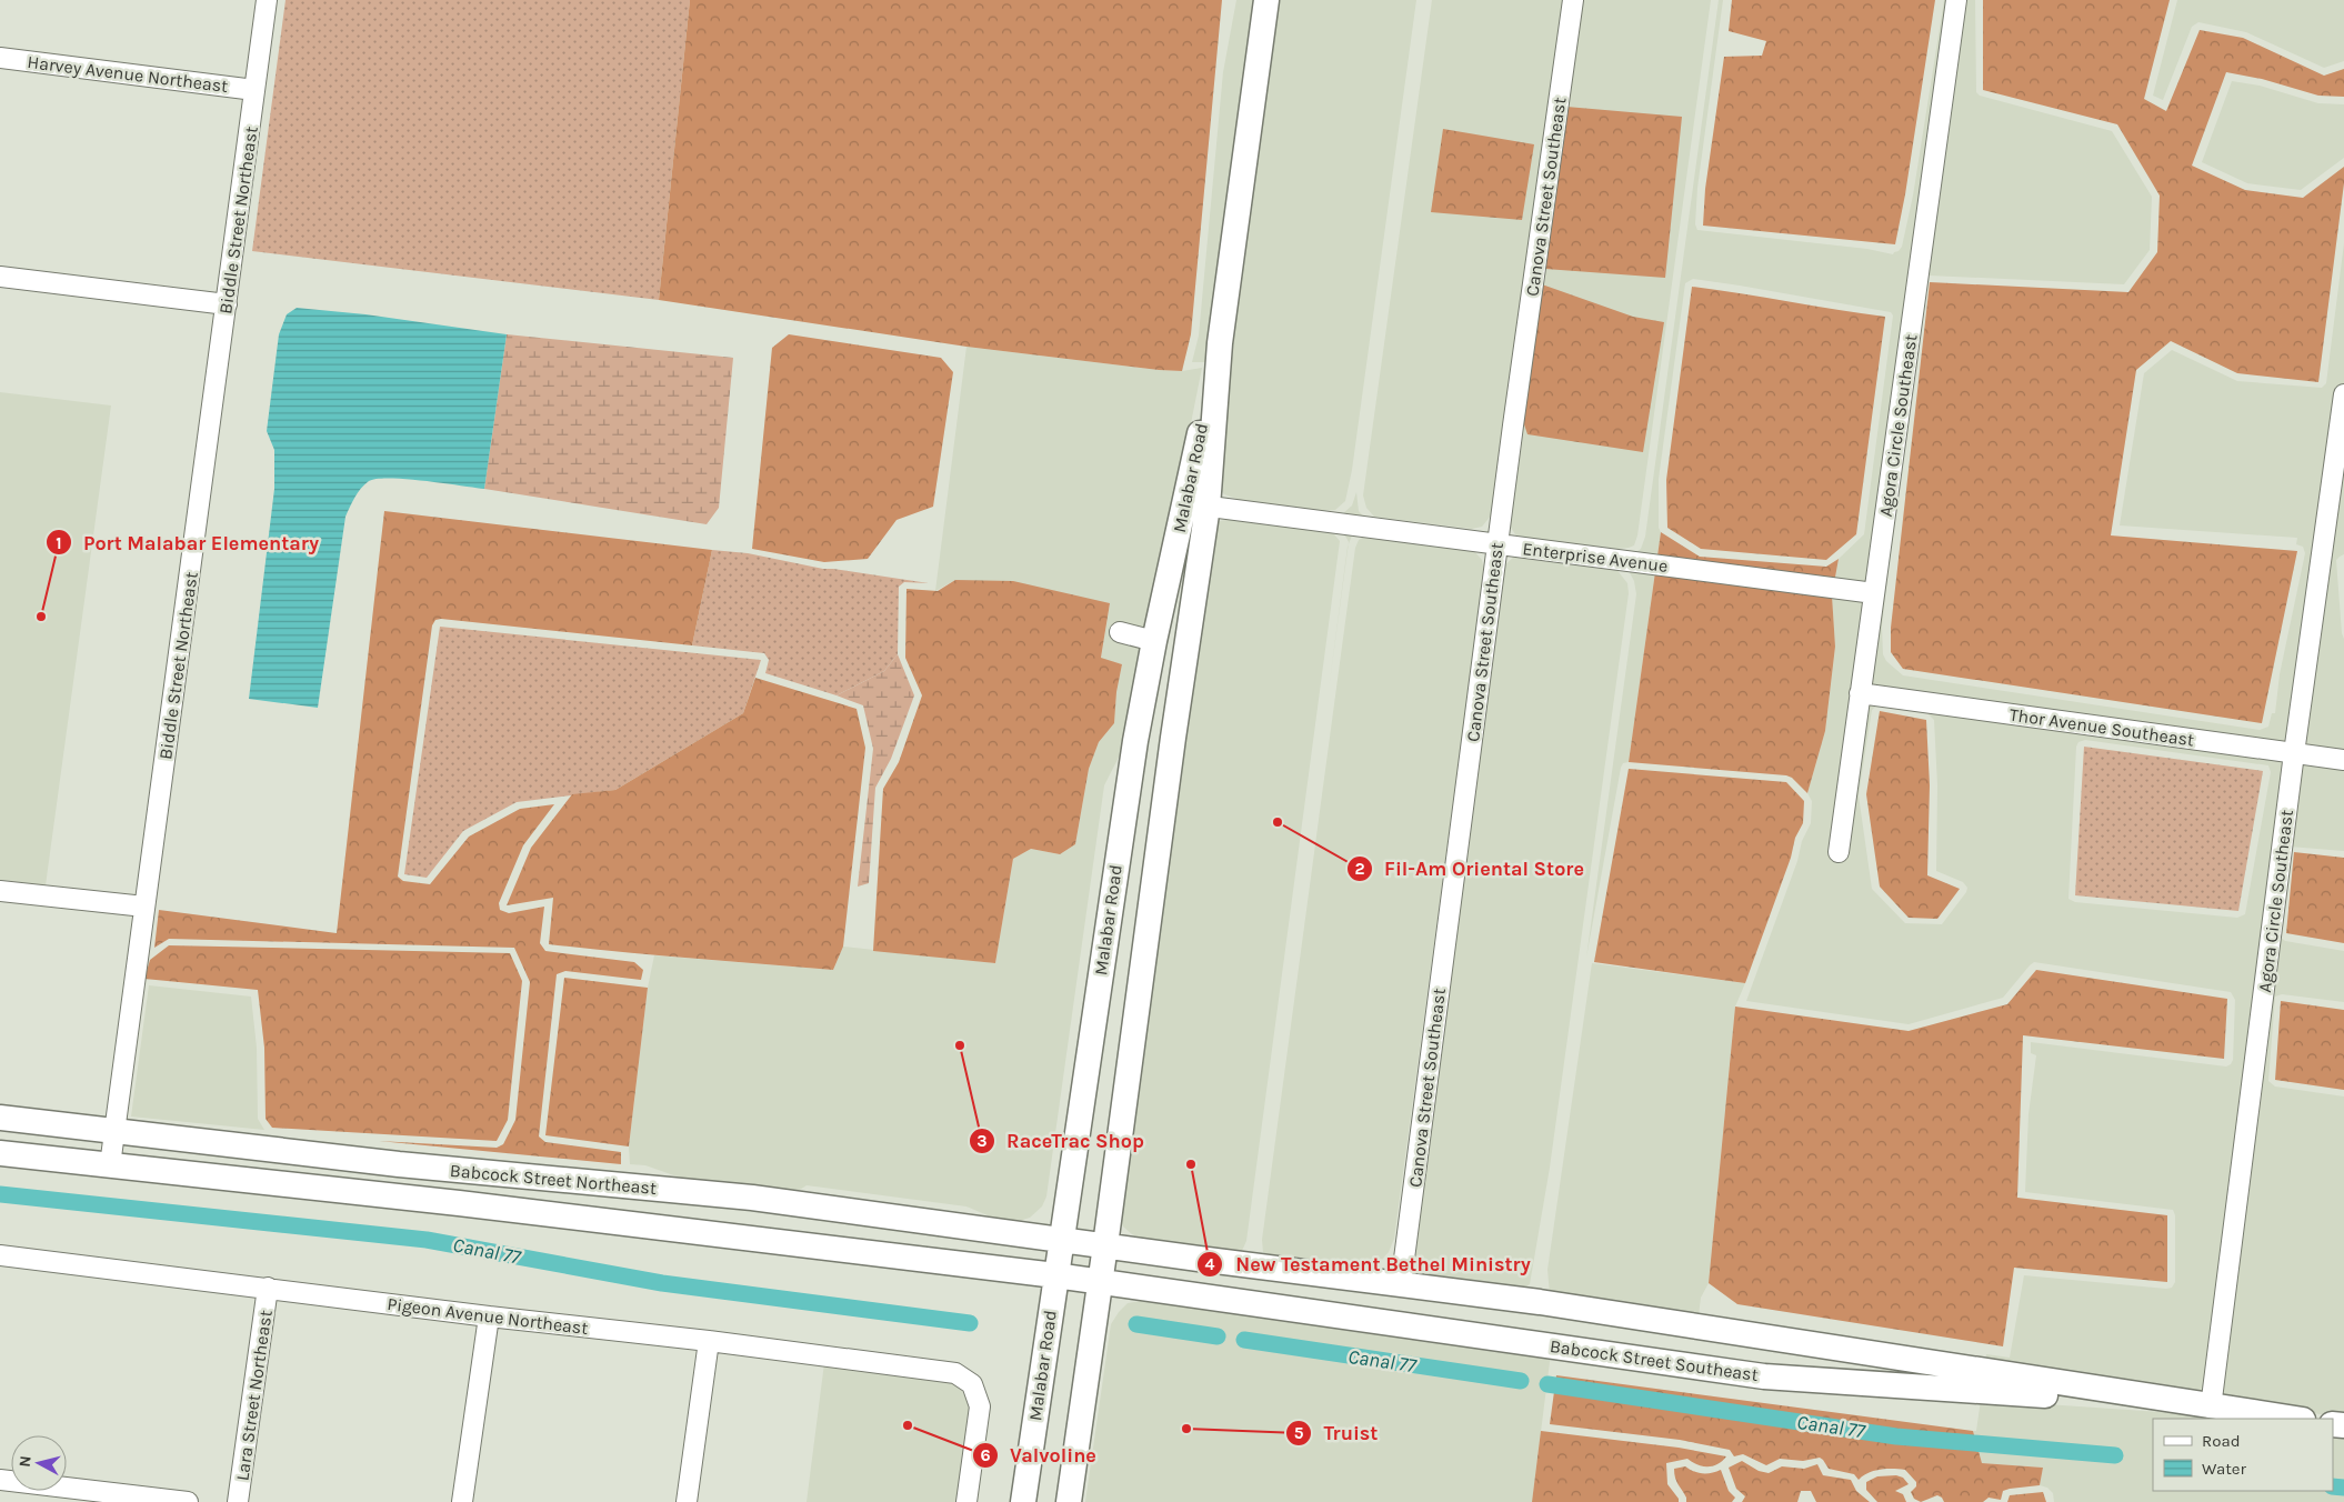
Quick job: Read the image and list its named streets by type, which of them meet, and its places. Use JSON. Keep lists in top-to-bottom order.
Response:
{
  "streets": {
    "main road": ["Malabar Road", "Babcock Street Northeast", "Babcock Street Southeast"],
    "street": [
      "Harvey Avenue Northeast",
      "Canova Street Southeast",
      "Biddle Street Northeast",
      "Agora Circle Southeast",
      "Enterprise Avenue",
      "Thor Avenue Southeast",
      "Pigeon Avenue Northeast",
      "Lara Street Northeast"
    ]
  },
  "crossings": [
    ["Harvey Avenue Northeast", "Biddle Street Northeast"],
    ["Canova Street Southeast", "Enterprise Avenue"],
    ["Canova Street Southeast", "Babcock Street Southeast"],
    ["Biddle Street Northeast", "Babcock Street Northeast"],
    ["Agora Circle Southeast", "Enterprise Avenue"],
    ["Agora Circle Southeast", "Thor Avenue Southeast"],
    ["Agora Circle Southeast", "Babcock Street Southeast"],
    ["Malabar Road", "Enterprise Avenue"],
    ["Malabar Road", "Babcock Street Northeast"],
    ["Malabar Road", "Babcock Street Southeast"],
    ["Babcock Street Northeast", "Babcock Street Southeast"],
    ["Pigeon Avenue Northeast", "Lara Street Northeast"]
  ],
  "water": ["Canal 77"],
  "places": [
    "Port Malabar Elementary",
    "Fil-Am Oriental Store",
    "RaceTrac Shop",
    "New Testament Bethel Ministry",
    "Valvoline",
    "Truist"
  ],
  "legend": ["Road", "Water"],
  "north": "left"
}
